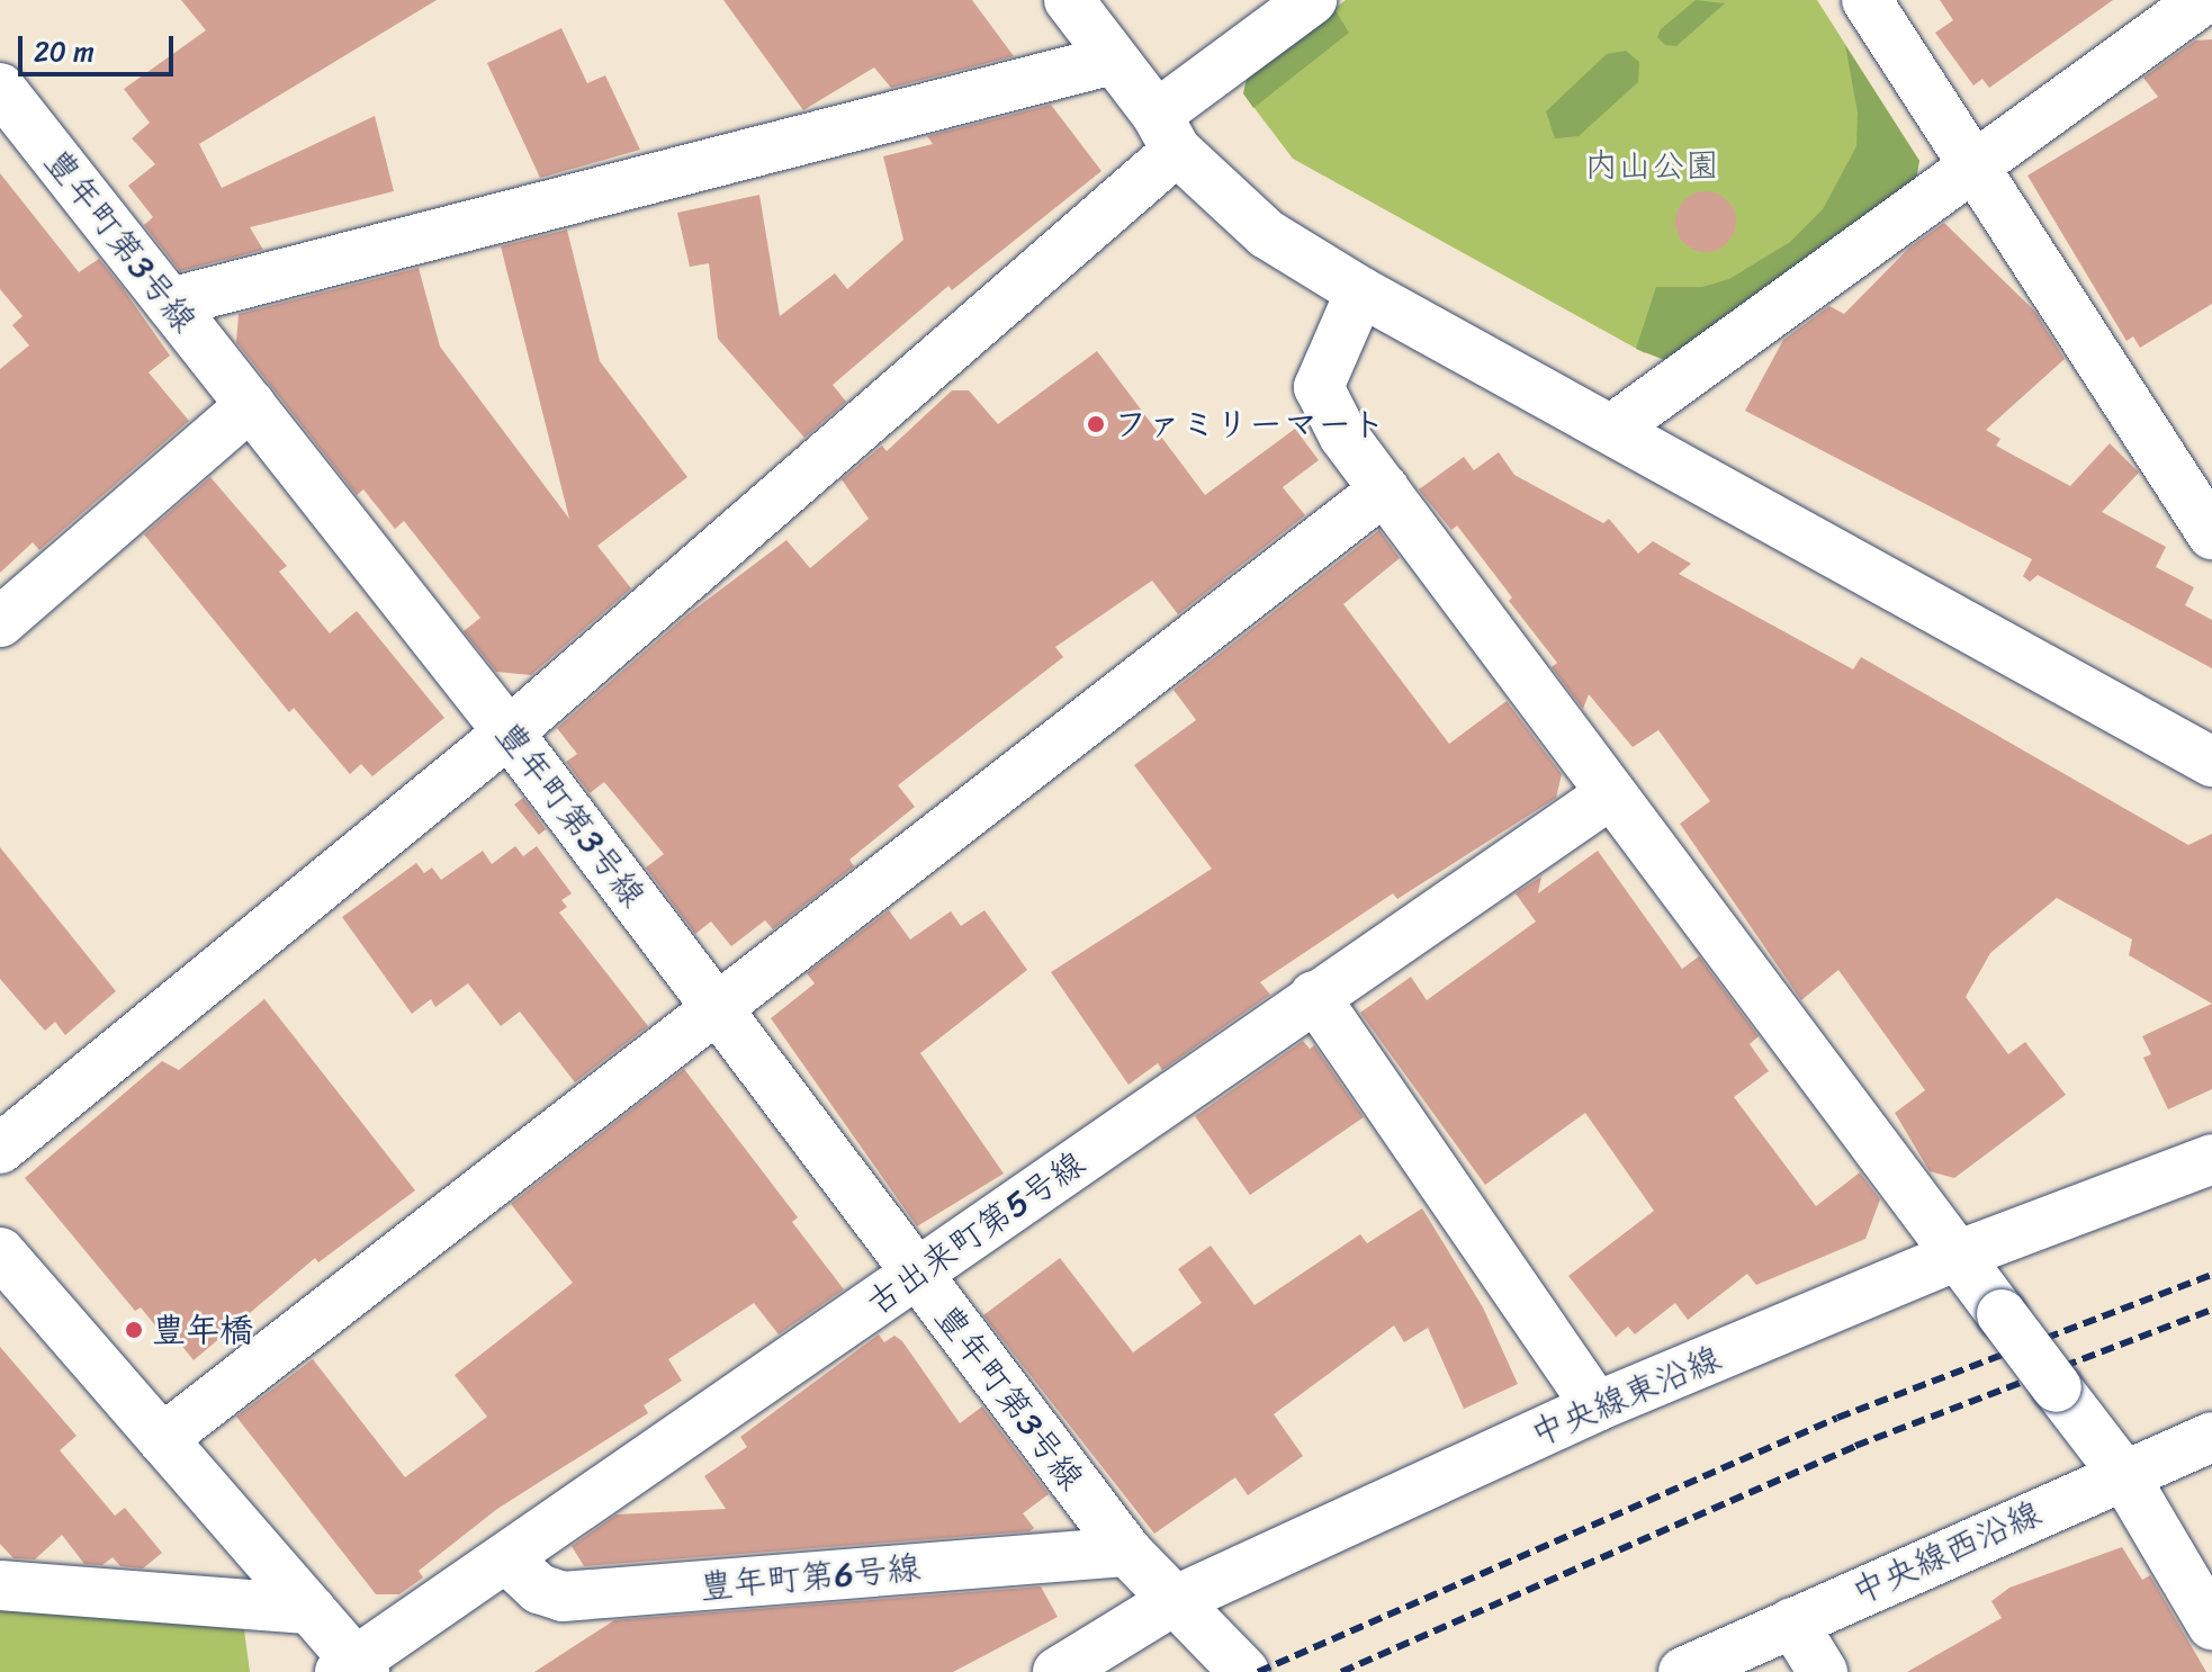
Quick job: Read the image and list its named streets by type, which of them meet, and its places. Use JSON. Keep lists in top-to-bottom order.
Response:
{
  "streets": {
    "street": [
      "豊年町第3号線",
      "古出来町第5号線",
      "中央線東沿線",
      "中央線西沿線",
      "豊年町第6号線"
    ]
  },
  "crossings": [
    ["豊年町第3号線", "古出来町第5号線"],
    ["豊年町第3号線", "中央線東沿線"],
    ["豊年町第3号線", "豊年町第6号線"],
    ["古出来町第5号線", "豊年町第6号線"]
  ],
  "parks": ["内山公園"],
  "places": ["ファミリーマート", "豊年橋"],
  "scale_bar": "20 m"
}
